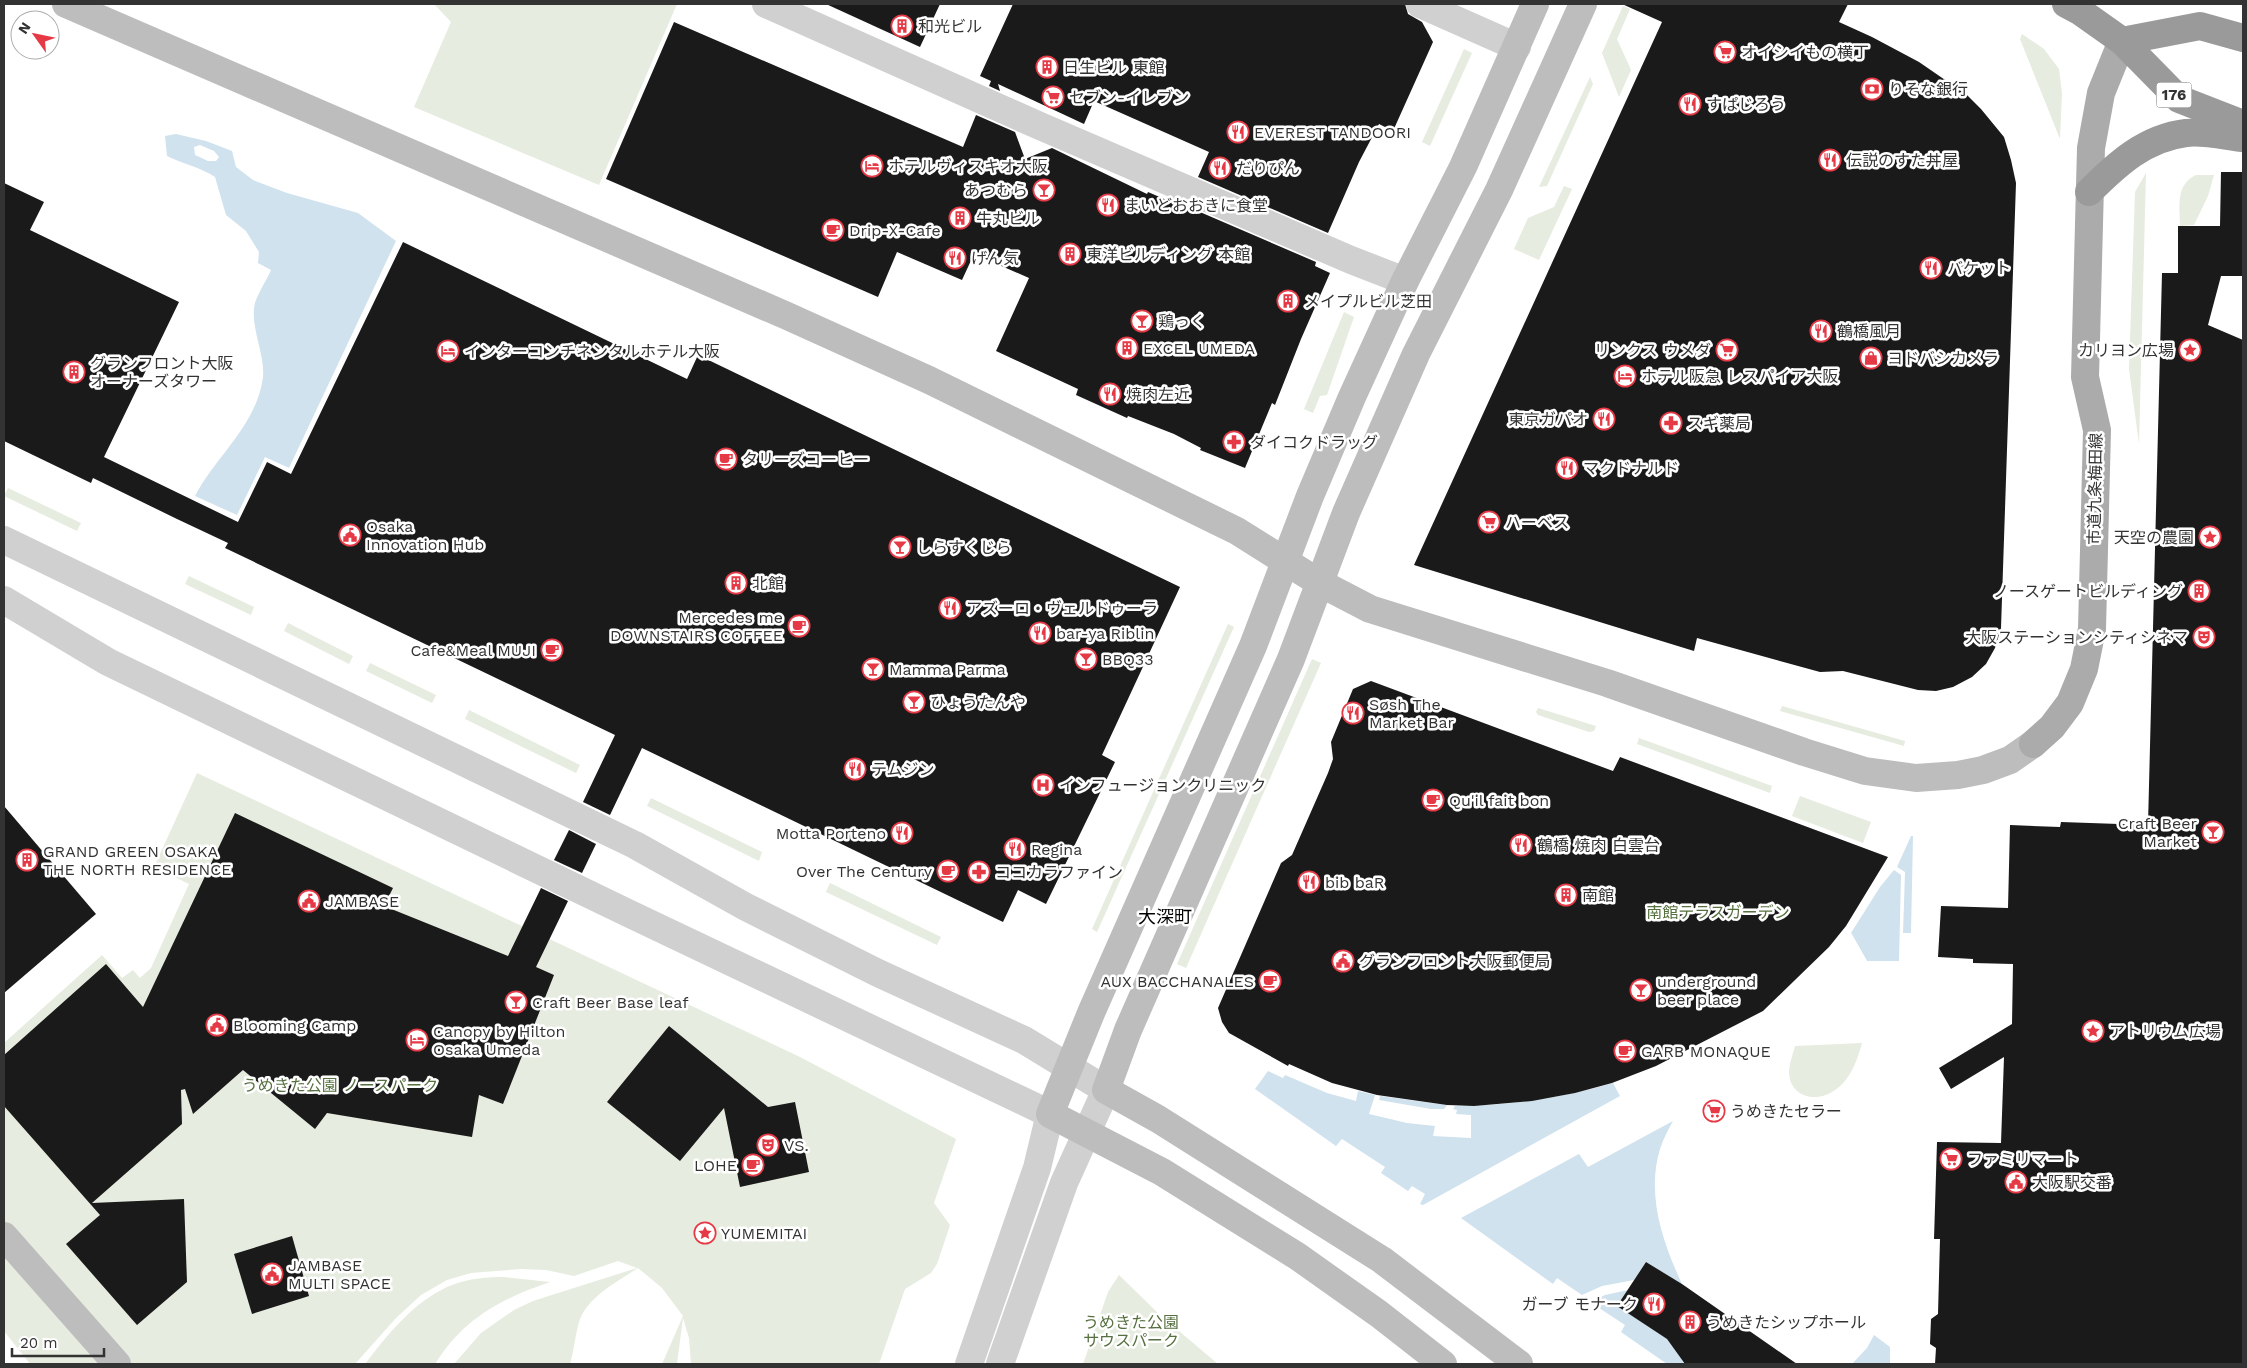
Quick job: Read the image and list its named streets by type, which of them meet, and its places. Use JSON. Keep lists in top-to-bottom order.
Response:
{
  "streets": {
    "highway": ["176"],
    "main road": ["市道九条梅田線"]
  },
  "crossings": [
    ["176", "市道九条梅田線"]
  ],
  "districts": ["大深町"],
  "parks": ["南館テラスガーデン", "うめきた公園 ノースパーク", "うめきた公園 サウスパーク"],
  "places": {
    "building": [
      "和光ビル",
      "日生ビル 東館",
      "牛丸ビル",
      "東洋ビルディング 本館",
      "メイプルビル芝田",
      "EXCEL UMEDA",
      "グランフロント大阪 オーナーズタワー",
      "北館",
      "ノースゲートビルディング",
      "GRAND GREEN OSAKA THE NORTH RESIDENCE",
      "南館",
      "うめきたシップホール"
    ],
    "supermarket": [
      "オイシイもの横丁",
      "セブン-イレブン",
      "リンクス ウメダ",
      "ハーベス",
      "うめきたセラー",
      "ファミリマート"
    ],
    "bank": ["りそな銀行"],
    "restaurant": [
      "すぱじろう",
      "EVEREST TANDOORI",
      "伝説のすた丼屋",
      "だりぴん",
      "まいどおおきに食堂",
      "げん気",
      "バケット",
      "鶴橋風月",
      "焼肉左近",
      "東京ガパオ",
      "マクドナルド",
      "アズーロ・ヴェルドゥーラ",
      "bar-ya Riblin",
      "Søsh The Market Bar",
      "テムジン",
      "Motta Porteno",
      "鶴橋 焼肉 白雲台",
      "Regina",
      "bib baR",
      "ガーブ モナーク"
    ],
    "hotel": [
      "ホテルヴィスキオ大阪",
      "インターコンチネンタルホテル大阪",
      "ホテル阪急 レスパイア大阪",
      "Canopy by Hilton Osaka Umeda"
    ],
    "bar": [
      "あつむら",
      "鶏っく",
      "しらすくじら",
      "BBQ33",
      "Mamma Parma",
      "ひょうたんや",
      "Craft Beer Market",
      "underground beer place",
      "Craft Beer Base leaf"
    ],
    "cafe": [
      "Drip-X-Cafe",
      "タリーズコーヒー",
      "Mercedes me DOWNSTAIRS COFFEE",
      "Cafe&Meal MUJI",
      "Qu'il fait bon",
      "Over The Century",
      "AUX BACCHANALES",
      "GARB MONAQUE",
      "LOHE"
    ],
    "place": [
      "カリヨン広場",
      "天空の農園",
      "アトリウム広場",
      "YUMEMITAI"
    ],
    "shop": ["ヨドバシカメラ"],
    "pharmacy": ["スギ薬局", "ダイコクドラッグ", "ココカラファイン"],
    "public building": [
      "Osaka Innovation Hub",
      "JAMBASE",
      "グランフロント大阪郵便局",
      "Blooming Camp",
      "大阪駅交番",
      "JAMBASE MULTI SPACE"
    ],
    "theatre": ["大阪ステーションシティシネマ", "VS."],
    "hospital": ["インフュージョンクリニック"]
  },
  "scale_bar": "20 m",
  "north": "top left"
}
